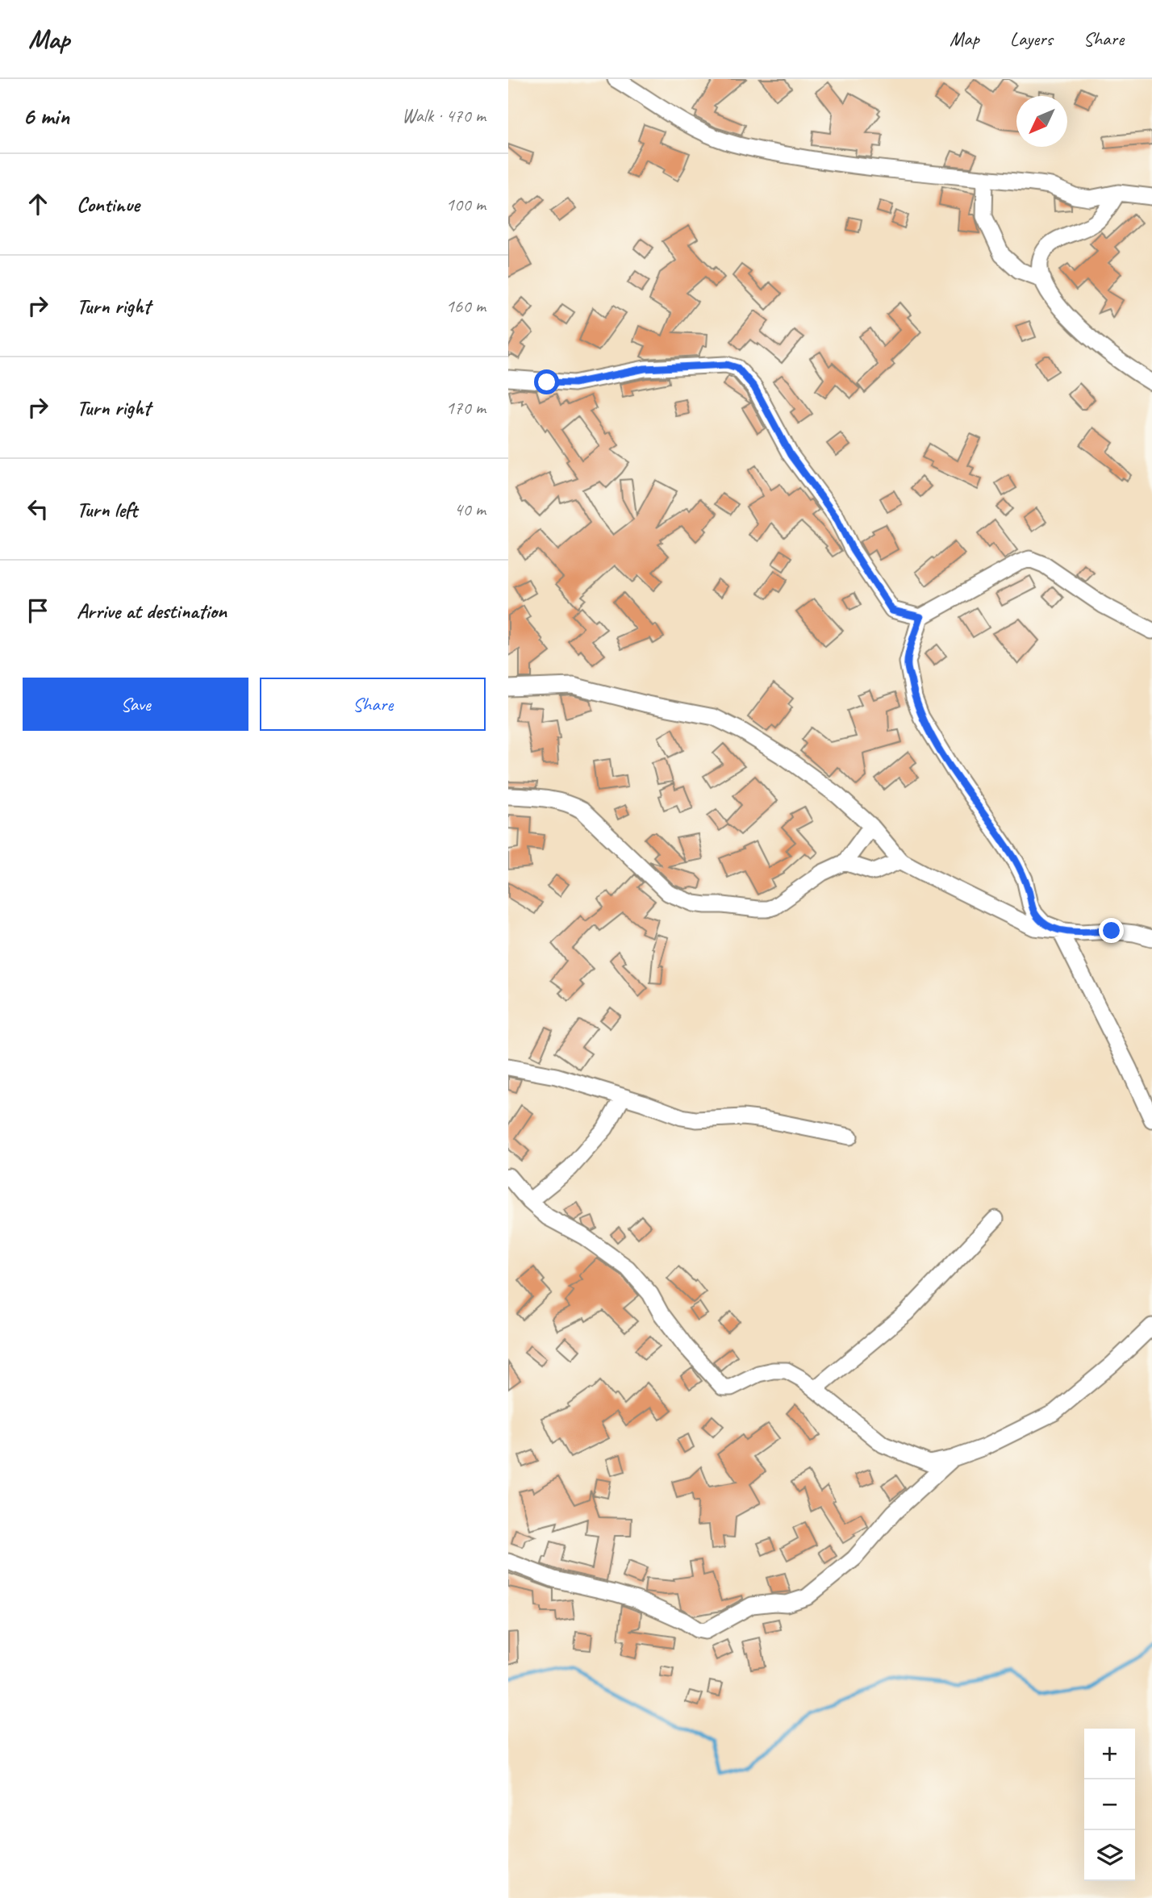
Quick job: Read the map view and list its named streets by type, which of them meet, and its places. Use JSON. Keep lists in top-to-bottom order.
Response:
{
  "north": "bottom left",
  "page": {
    "header": "Map",
    "nav": ["Map", "Layers", "Share"],
    "heading": ["6 min", "Walk · 470 m"],
    "list": [
      ["Continue", "100 m"],
      ["Turn right", "160 m"],
      ["Turn right", "170 m"],
      ["Turn left", "40 m"],
      "Arrive at destination"
    ],
    "buttons": ["Save", "Share"],
    "map_buttons": ["+", "−"]
  }
}
